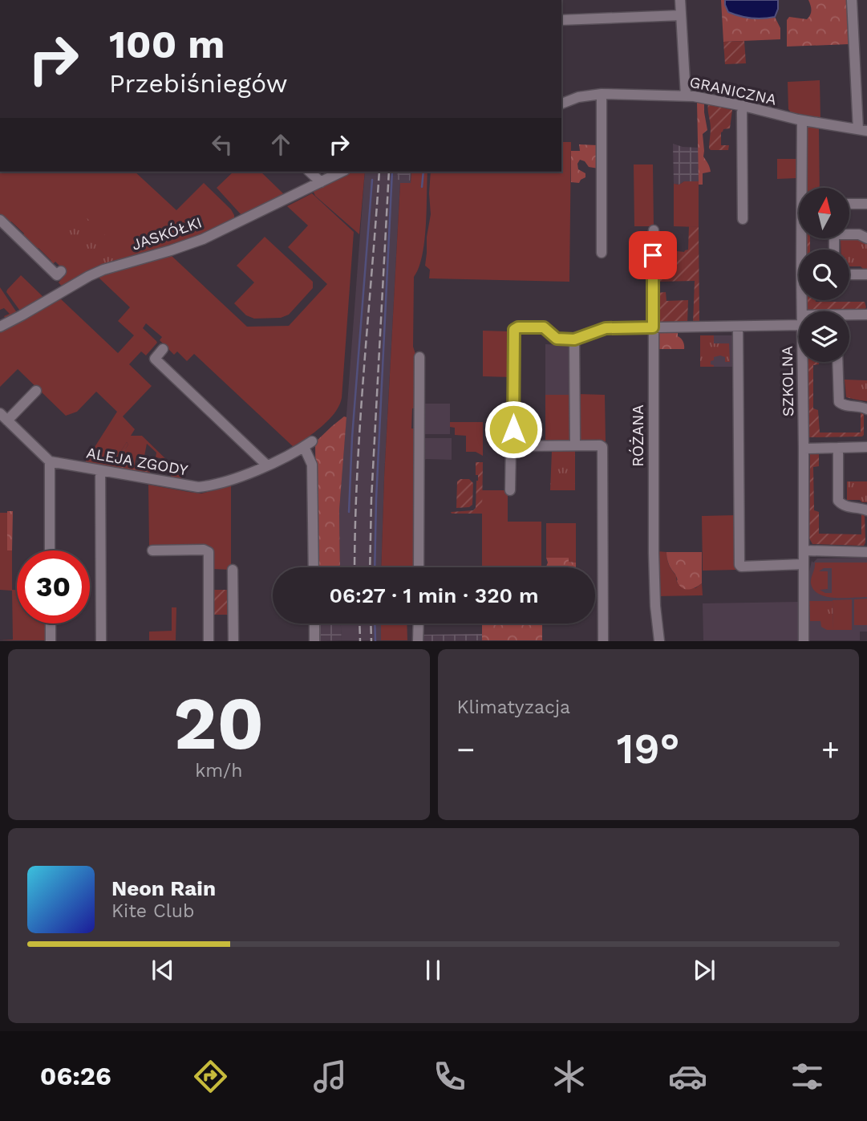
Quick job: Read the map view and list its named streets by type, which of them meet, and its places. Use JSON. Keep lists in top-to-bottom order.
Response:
{
  "streets": {
    "street": [
      "GRANICZNA",
      "JASKÓŁKI",
      "SZKOLNA",
      "RÓŻANA",
      "ALEJA ZGODY"
    ]
  },
  "crossings": [
    ["GRANICZNA", "SZKOLNA"]
  ],
  "north": "top",
  "page": {
    "turn": ["100 m", "Przebiśniegów"],
    "limit": "30",
    "trip": "06:27 · 1 min · 320 m",
    "tile": [
      ["20", "km/h"],
      "Klimatyzacja"
    ],
    "heat": ["−", "19°", "+"],
    "song": ["Neon Rain", "Kite Club"],
    "tabs": "06:26"
  }
}
